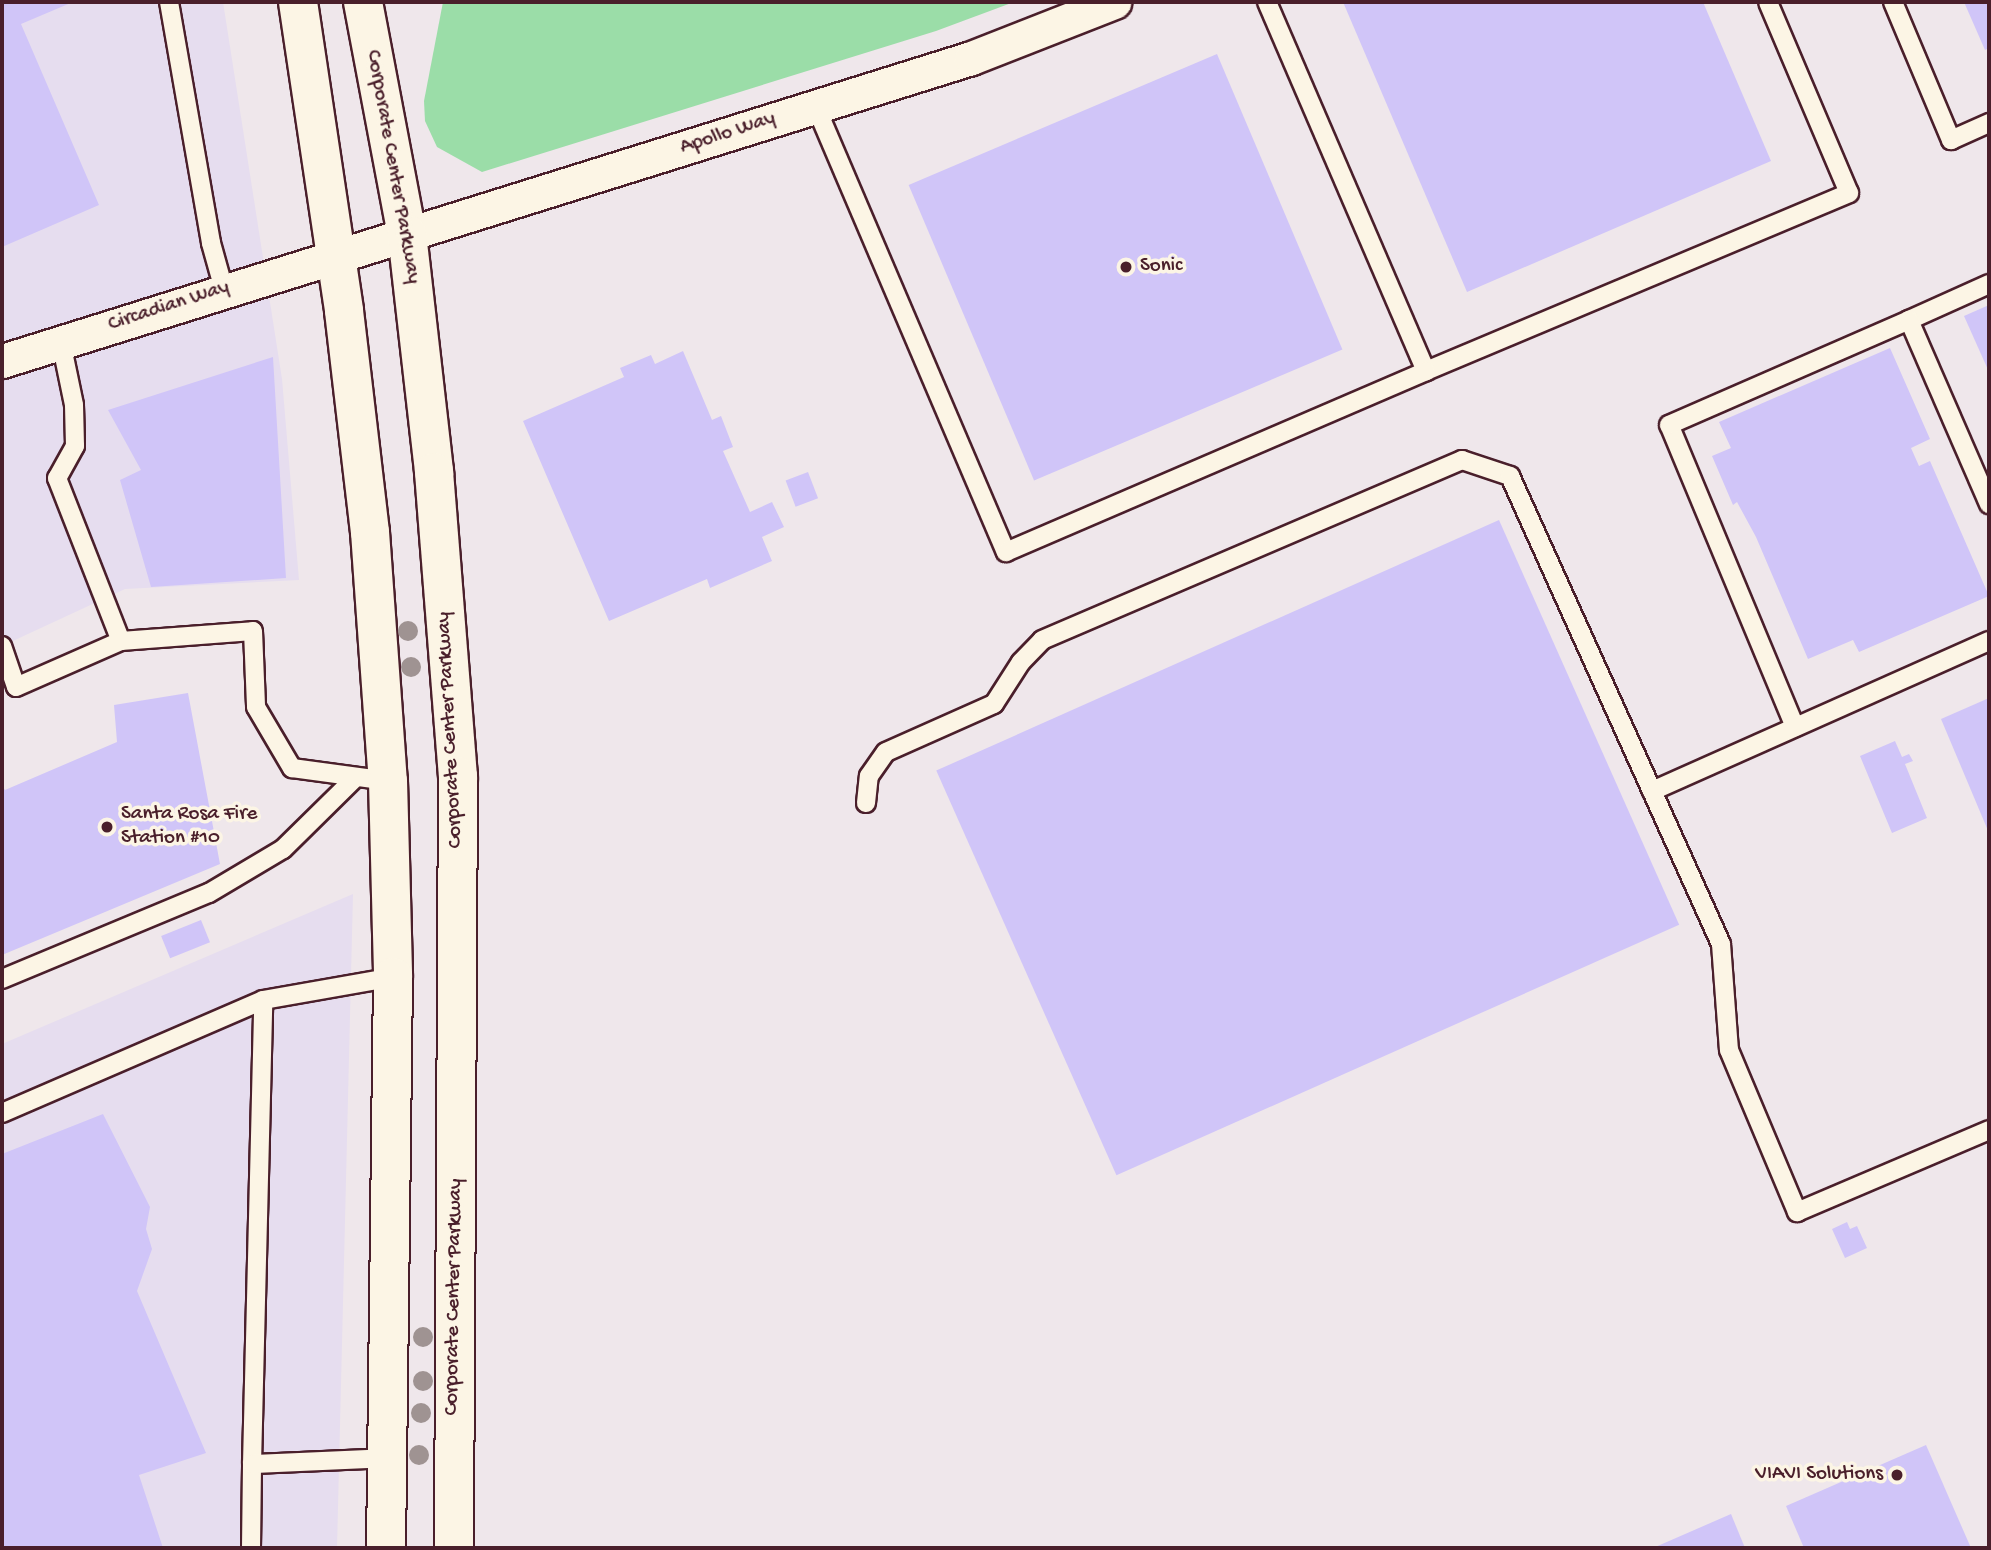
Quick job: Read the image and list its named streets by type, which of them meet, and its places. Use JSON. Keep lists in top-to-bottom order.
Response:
{
  "streets": {
    "street": ["Apollo Way", "Corporate Center Parkway", "Circadian Way"]
  },
  "crossings": [
    ["Apollo Way", "Corporate Center Parkway"],
    ["Apollo Way", "Circadian Way"]
  ],
  "places": ["Sonic", "Santa Rosa Fire Station #10", "VIAVI Solutions"]
}
